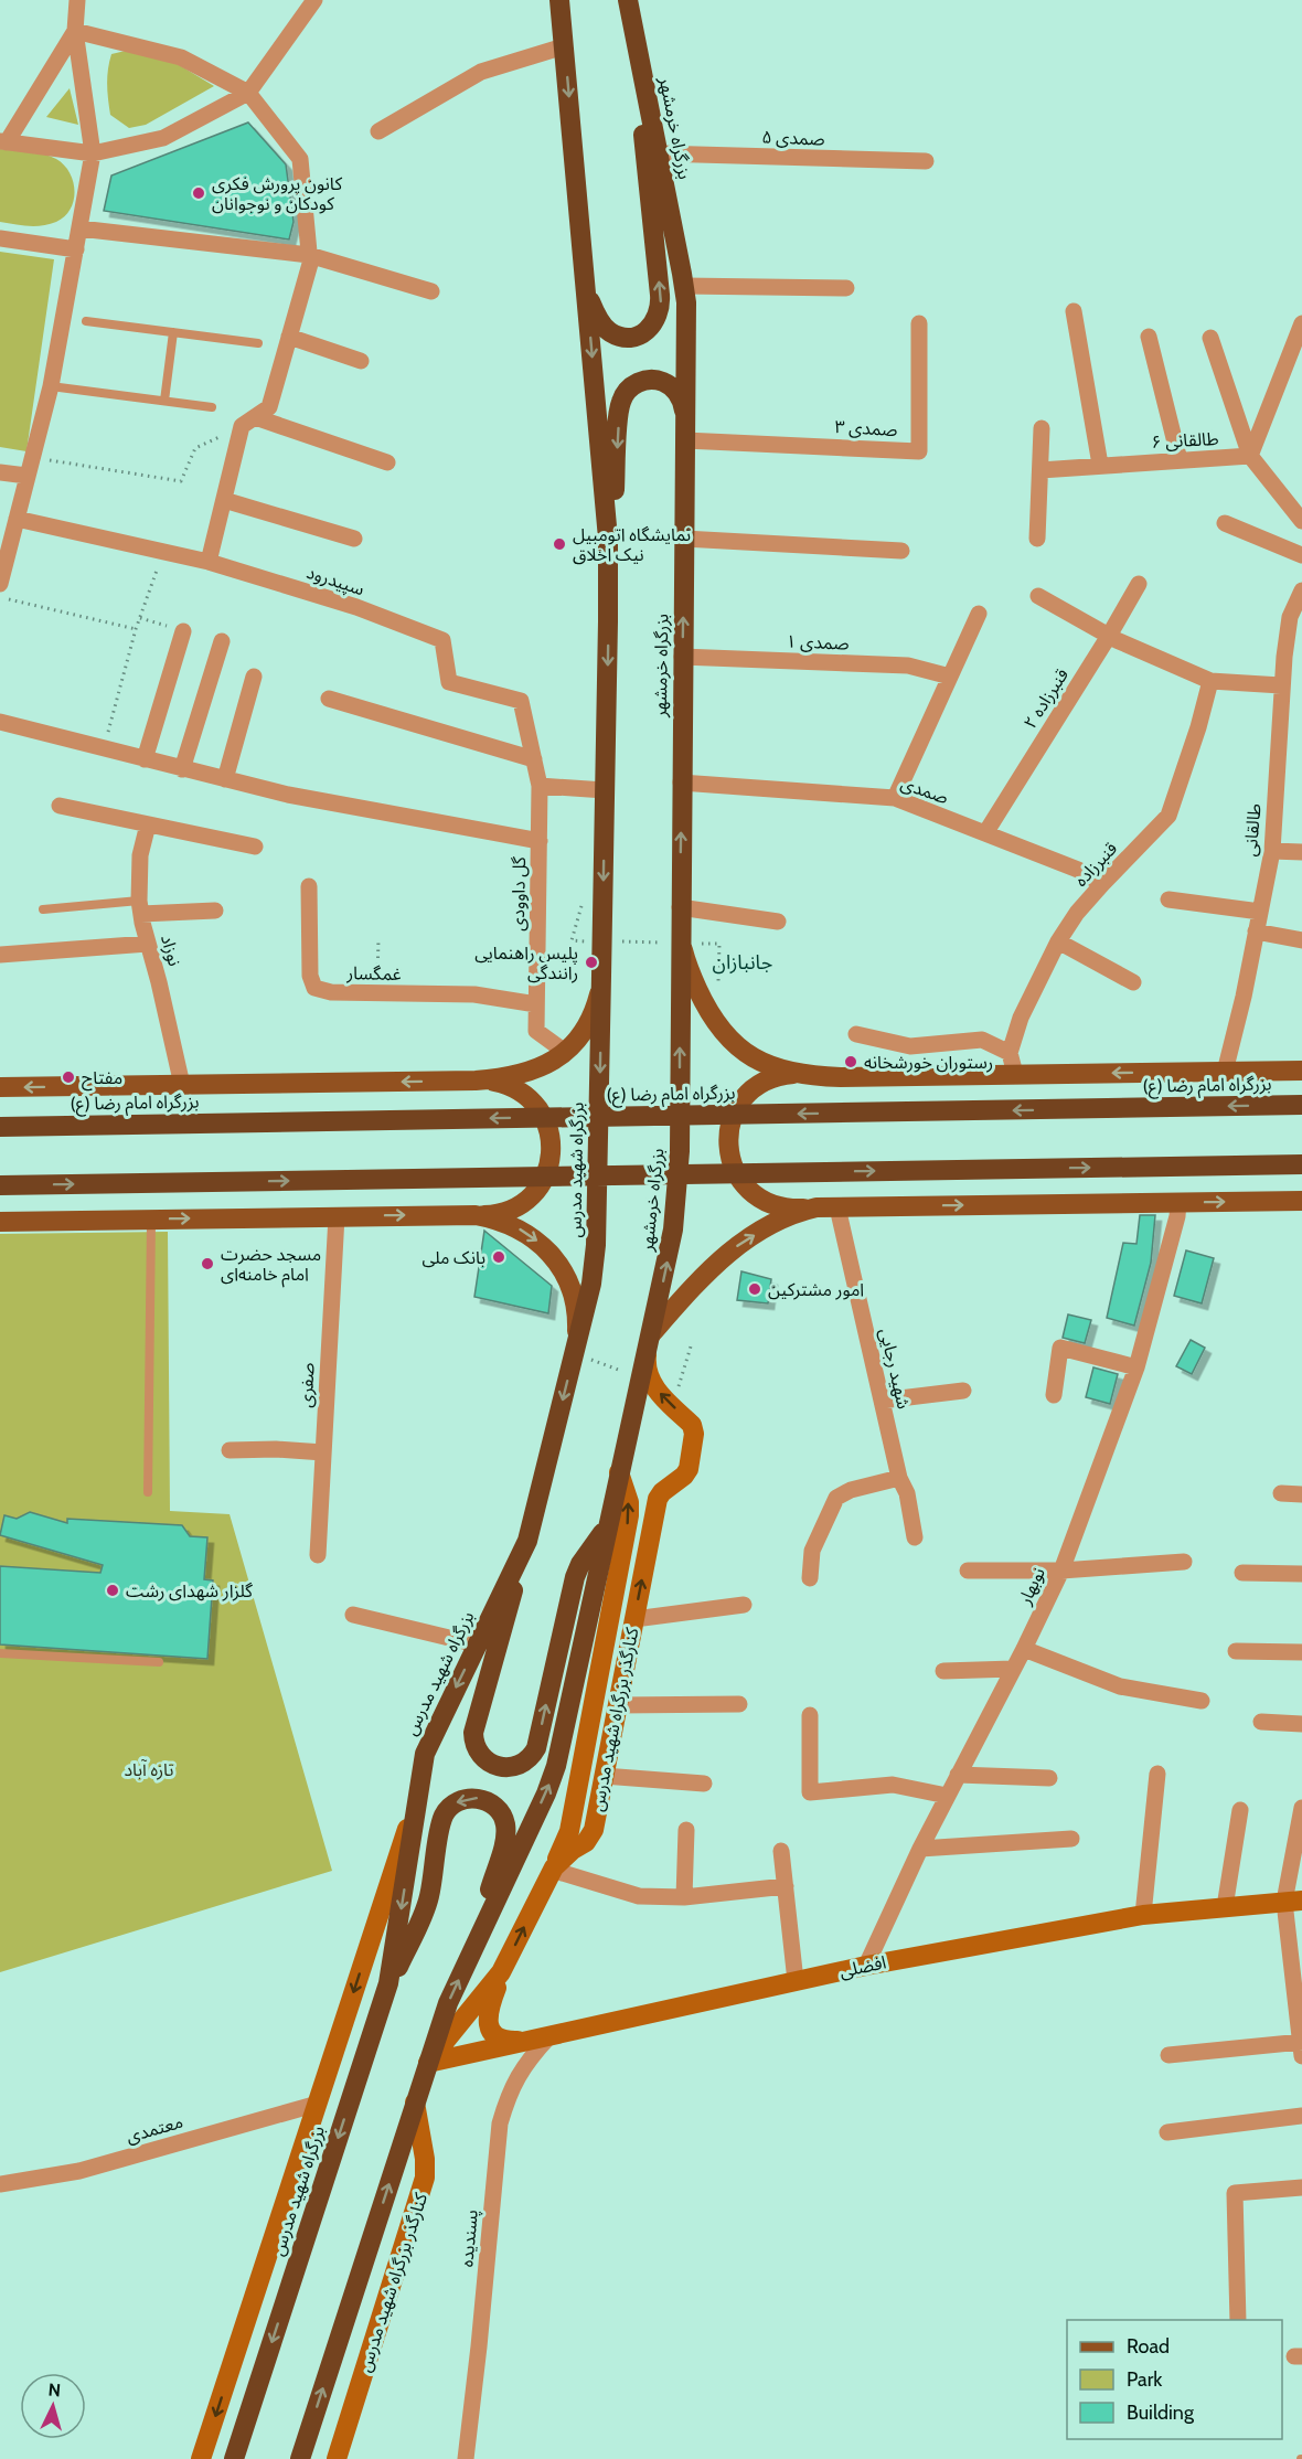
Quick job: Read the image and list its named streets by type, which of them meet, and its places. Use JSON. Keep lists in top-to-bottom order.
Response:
{
  "streets": {
    "highway": ["بزرگراه خرمشهر", "بزرگراه امام رضا (ع)", "بزرگراه شهید مدرس"],
    "street": [
      "صمدی ۵",
      "صمدی ۳",
      "طالقانی ۶",
      "سپیدرود",
      "صمدی ۱",
      "قنبرزاده ۲",
      "صمدی",
      "طالقانی",
      "قنبرزاده",
      "گل داوودی",
      "نوزاد",
      "غمگسار",
      "شهید رجایی",
      "صفری",
      "نوبهار",
      "کنارگذر بزرگراه شهید مدرس",
      "افضلی",
      "معتمدی",
      "پسندیده"
    ]
  },
  "crossings": [
    ["بزرگراه خرمشهر", "صمدی ۵"],
    ["بزرگراه خرمشهر", "صمدی ۳"],
    ["بزرگراه خرمشهر", "صمدی ۱"],
    ["بزرگراه خرمشهر", "صمدی"],
    ["بزرگراه خرمشهر", "بزرگراه امام رضا (ع)"],
    ["بزرگراه خرمشهر", "کنارگذر بزرگراه شهید مدرس"],
    ["سپیدرود", "گل داوودی"],
    ["قنبرزاده ۲", "صمدی"],
    ["صمدی", "قنبرزاده"],
    ["طالقانی", "بزرگراه امام رضا (ع)"],
    ["گل داوودی", "غمگسار"],
    ["نوزاد", "بزرگراه امام رضا (ع)"],
    ["نوبهار", "افضلی"],
    ["کنارگذر بزرگراه شهید مدرس", "افضلی"],
    ["افضلی", "پسندیده"]
  ],
  "districts": ["جانبازان"],
  "parks": ["تازه آباد"],
  "places": [
    "کانون پرورش فکری کودکان و نوجوانان",
    "نمایشگاه اتومبیل نیک اخلاق",
    "پلیس راهنمایی رانندگی",
    "رستوران خورشخانه",
    "مفتاح",
    "بانک ملی",
    "مسجد حضرت امام خامنه‌ای",
    "امور مشترکین",
    "گلزار شهدای رشت"
  ],
  "legend": ["Road", "Park", "Building"],
  "north": "top"
}
